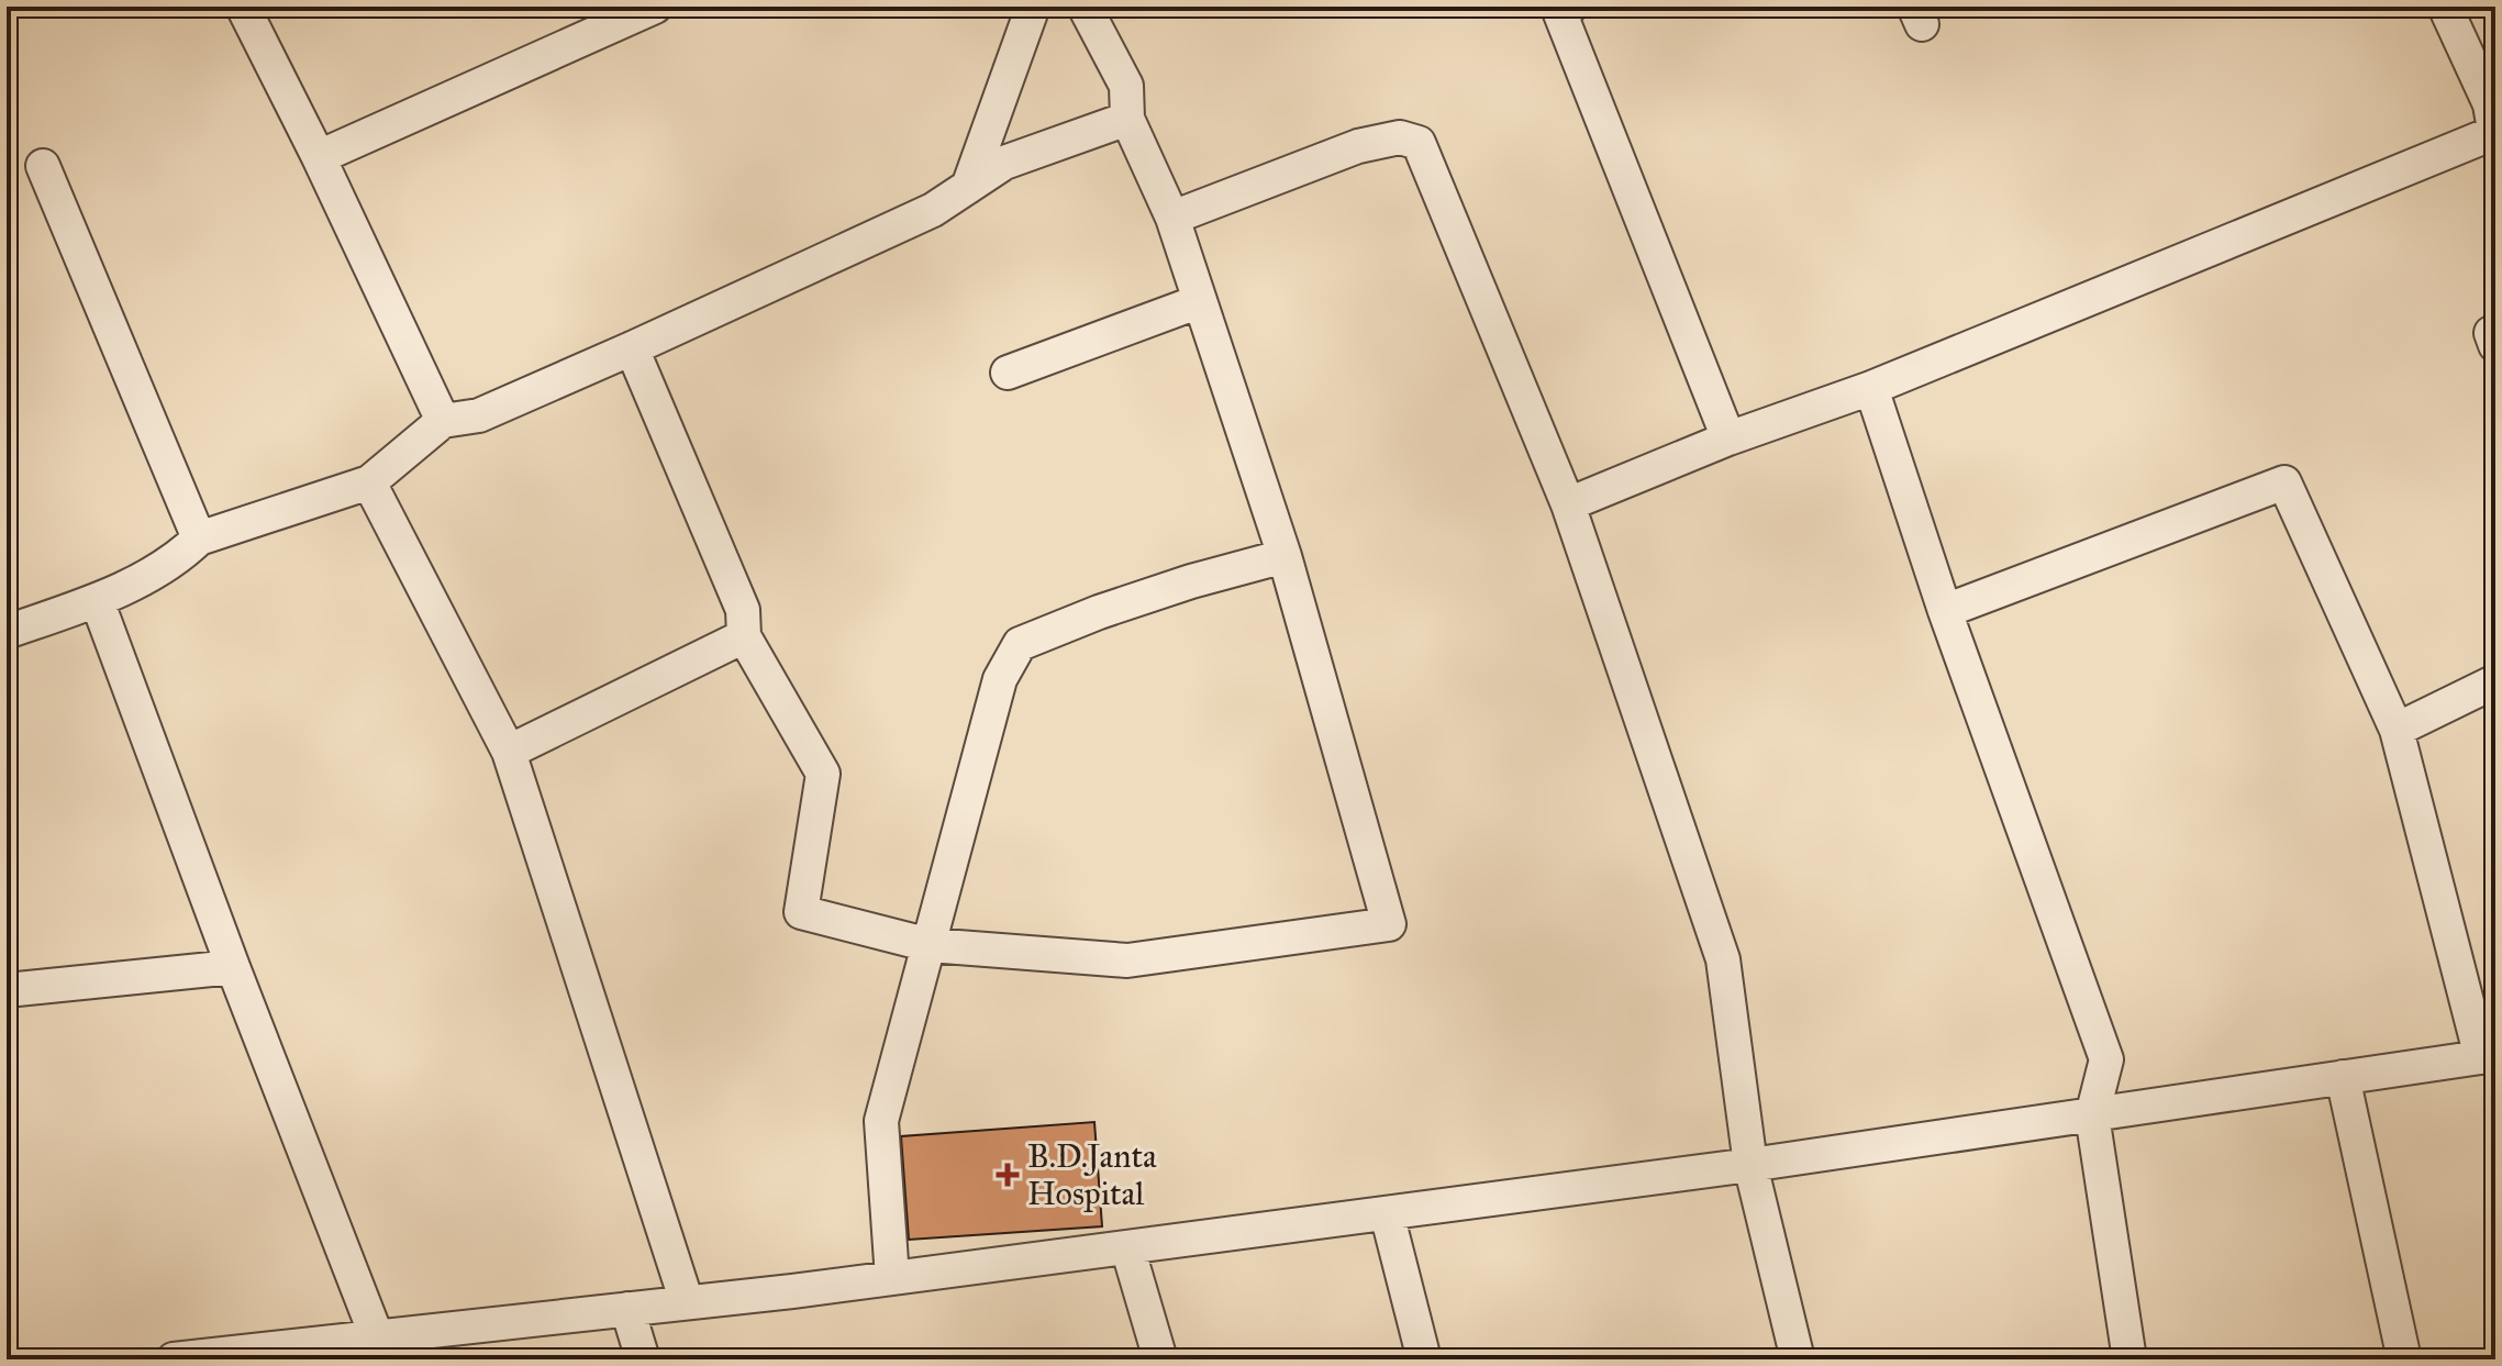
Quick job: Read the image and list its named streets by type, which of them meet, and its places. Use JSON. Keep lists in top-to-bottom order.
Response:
{
  "places": {
    "health": ["B.D.Janta Hospital"]
  }
}
